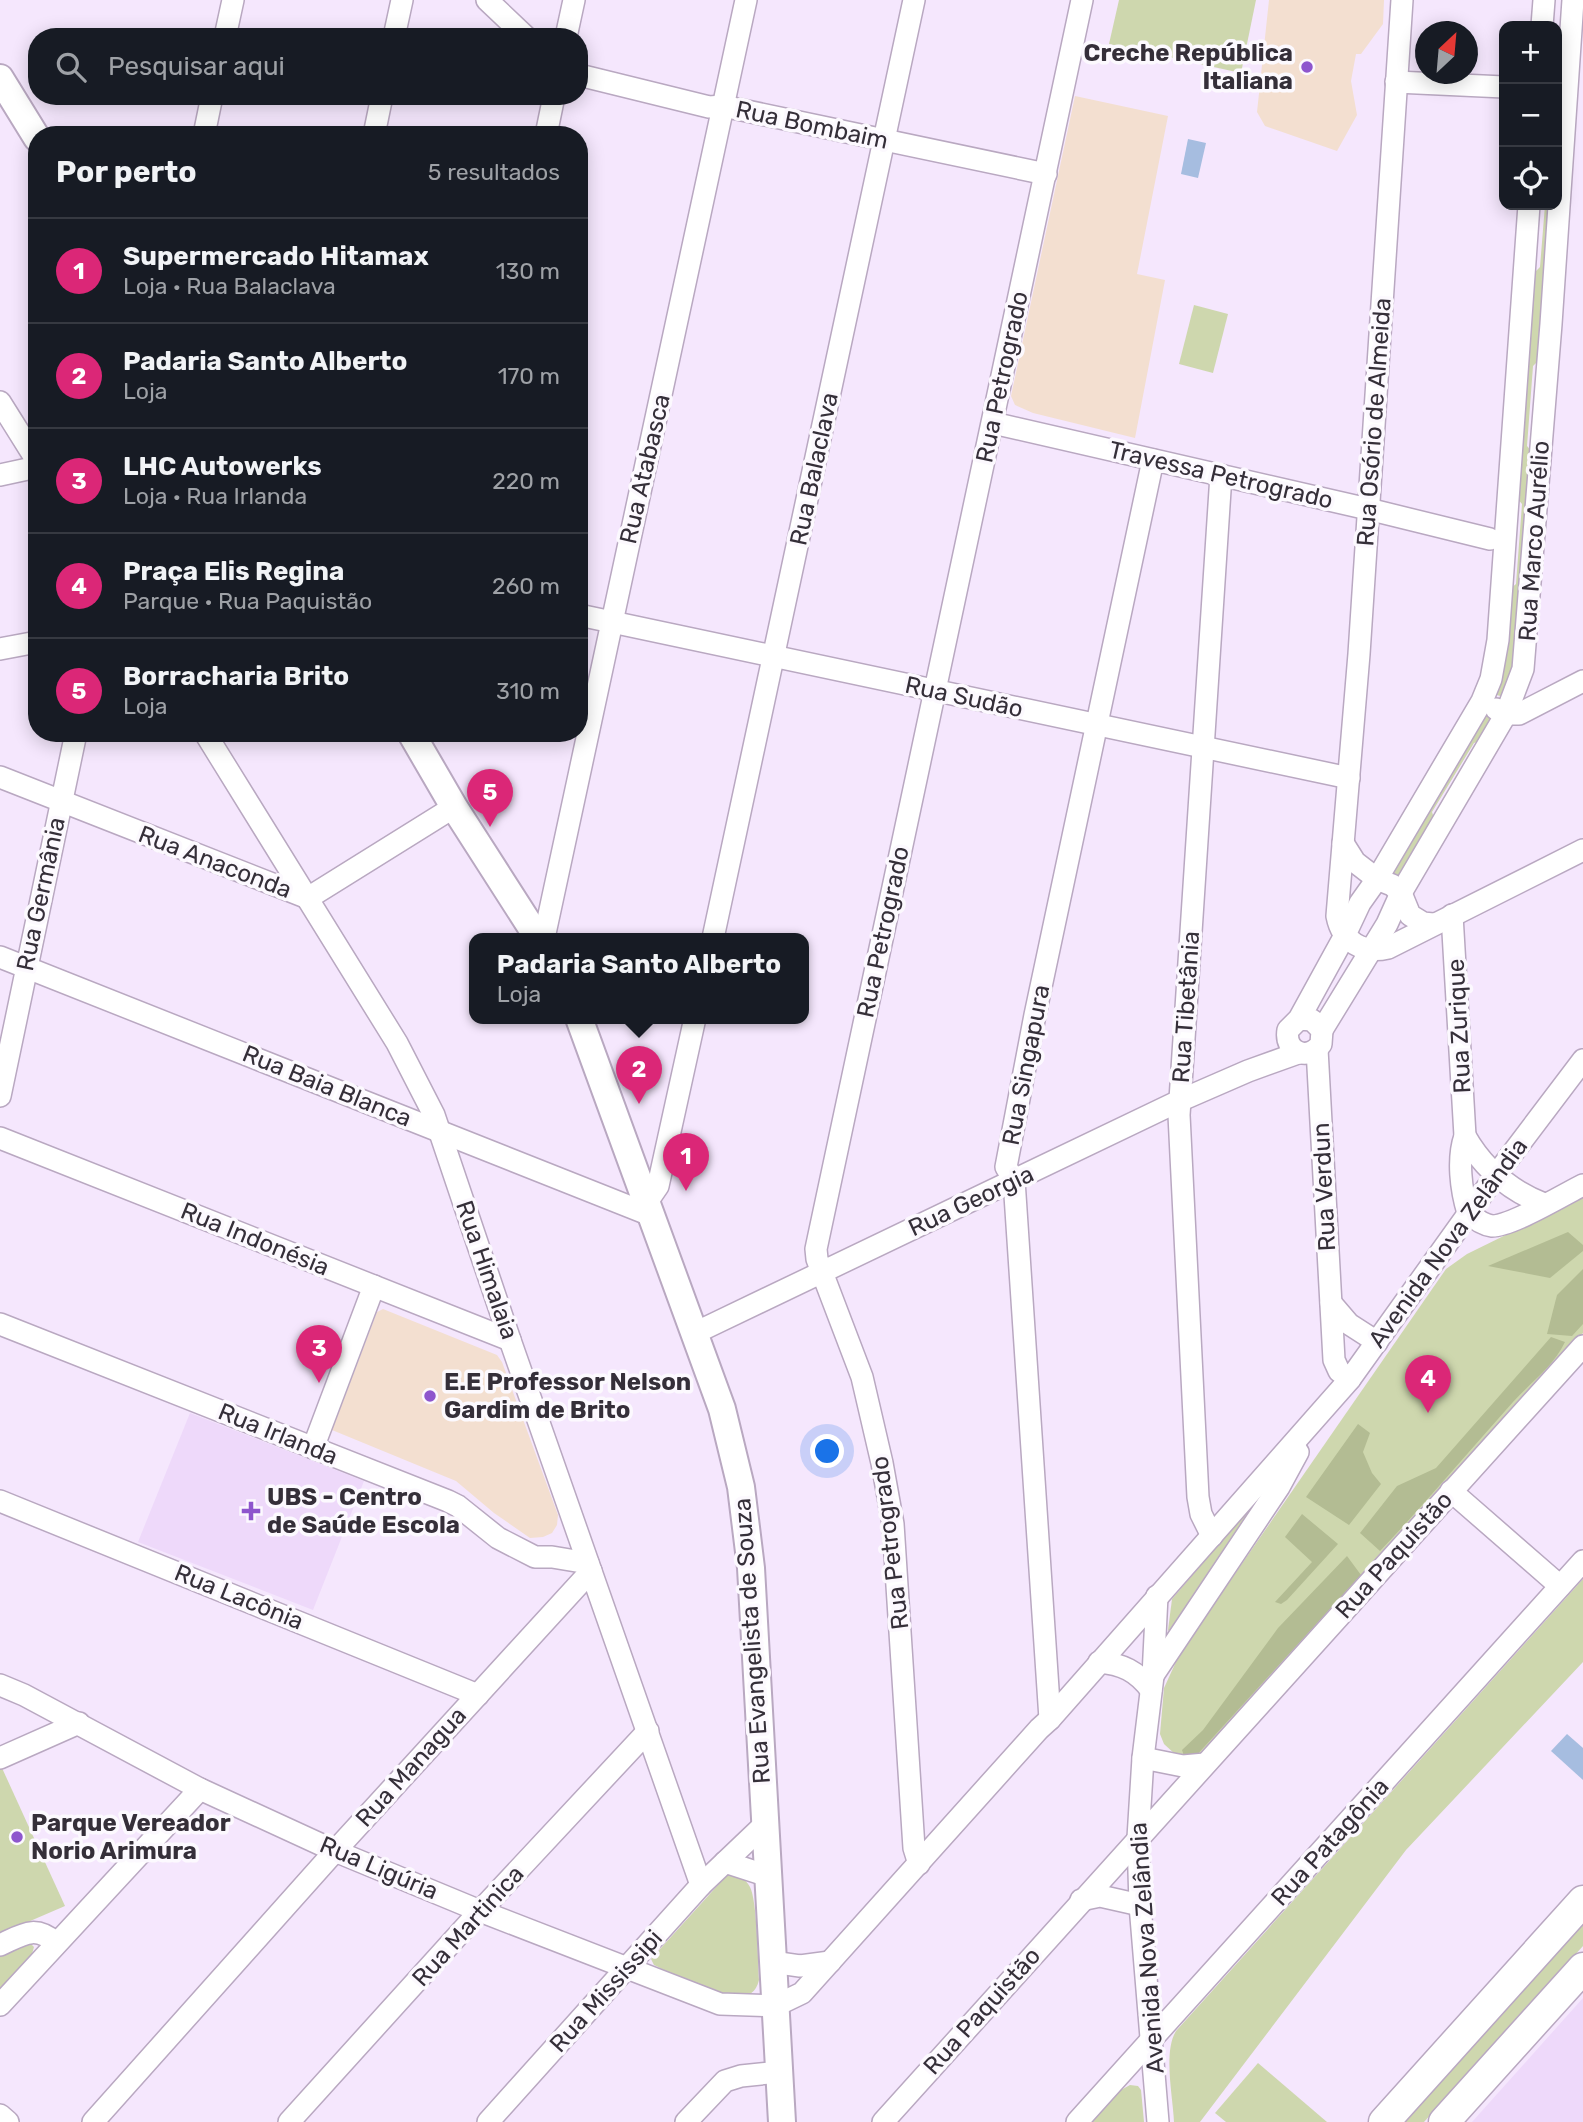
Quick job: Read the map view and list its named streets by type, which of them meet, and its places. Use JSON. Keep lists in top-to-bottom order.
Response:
{
  "streets": {
    "main road": ["Rua Evangelista de Souza"],
    "street": [
      "Rua Bombaim",
      "Rua Petrogrado",
      "Rua Osório de Almeida",
      "Rua Atabasca",
      "Rua Balaclava",
      "Travessa Petrogrado",
      "Rua Marco Aurélio",
      "Rua Sudão",
      "Rua Anaconda",
      "Rua Germânia",
      "Rua Tibetânia",
      "Rua Zurique",
      "Rua Singapura",
      "Rua Baia Blanca",
      "Rua Verdun",
      "Rua Georgia",
      "Rua Indonésia",
      "Avenida Nova Zelândia",
      "Rua Himalaia",
      "Rua Irlanda",
      "Rua Paquistão",
      "Rua Lacônia",
      "Rua Managua",
      "Rua Patagônia",
      "Rua Ligúria",
      "Rua Martinica",
      "Rua Mississipi"
    ]
  },
  "crossings": [
    ["Rua Bombaim", "Rua Petrogrado"],
    ["Rua Bombaim", "Rua Atabasca"],
    ["Rua Bombaim", "Rua Balaclava"],
    ["Rua Petrogrado", "Travessa Petrogrado"],
    ["Rua Petrogrado", "Rua Sudão"],
    ["Rua Petrogrado", "Rua Georgia"],
    ["Rua Petrogrado", "Avenida Nova Zelândia"],
    ["Rua Osório de Almeida", "Travessa Petrogrado"],
    ["Rua Osório de Almeida", "Rua Marco Aurélio"],
    ["Rua Osório de Almeida", "Rua Sudão"],
    ["Rua Atabasca", "Rua Sudão"],
    ["Rua Balaclava", "Rua Sudão"],
    ["Travessa Petrogrado", "Rua Tibetânia"],
    ["Travessa Petrogrado", "Rua Singapura"],
    ["Rua Marco Aurélio", "Rua Verdun"],
    ["Rua Marco Aurélio", "Rua Georgia"],
    ["Rua Sudão", "Rua Tibetânia"],
    ["Rua Sudão", "Rua Singapura"],
    ["Rua Anaconda", "Rua Germânia"],
    ["Rua Anaconda", "Rua Himalaia"],
    ["Rua Germânia", "Rua Baia Blanca"],
    ["Rua Tibetânia", "Rua Georgia"],
    ["Rua Tibetânia", "Avenida Nova Zelândia"],
    ["Rua Zurique", "Avenida Nova Zelândia"],
    ["Rua Singapura", "Rua Georgia"],
    ["Rua Singapura", "Avenida Nova Zelândia"],
    ["Rua Baia Blanca", "Rua Himalaia"],
    ["Rua Baia Blanca", "Rua Evangelista de Souza"],
    ["Rua Verdun", "Rua Georgia"],
    ["Rua Verdun", "Avenida Nova Zelândia"],
    ["Rua Georgia", "Rua Evangelista de Souza"],
    ["Rua Indonésia", "Rua Himalaia"],
    ["Avenida Nova Zelândia", "Rua Paquistão"],
    ["Avenida Nova Zelândia", "Rua Evangelista de Souza"],
    ["Avenida Nova Zelândia", "Rua Patagônia"],
    ["Avenida Nova Zelândia", "Rua Ligúria"],
    ["Rua Himalaia", "Rua Irlanda"],
    ["Rua Himalaia", "Rua Managua"],
    ["Rua Himalaia", "Rua Martinica"],
    ["Rua Himalaia", "Rua Mississipi"],
    ["Rua Irlanda", "Rua Managua"],
    ["Rua Lacônia", "Rua Managua"],
    ["Rua Evangelista de Souza", "Rua Ligúria"],
    ["Rua Evangelista de Souza", "Rua Mississipi"],
    ["Rua Managua", "Rua Ligúria"],
    ["Rua Ligúria", "Rua Martinica"],
    ["Rua Ligúria", "Rua Mississipi"]
  ],
  "places": {
    "other": ["Creche República Italiana", "E.E Professor Nelson Gardim de Brito", "Parque Vereador Norio Arimura"],
    "health": ["UBS - Centro de Saúde Escola"]
  },
  "north": "top right",
  "page": {
    "map_buttons": ["+", "−"],
    "search": "Pesquisar aqui",
    "heading": ["Por perto", "5 resultados"],
    "list": [
      {
        "mark": "1",
        "name": "Supermercado Hitamax",
        "note": "Loja · Rua Balaclava",
        "value": "130 m"
      },
      {
        "mark": "2",
        "name": "Padaria Santo Alberto",
        "note": "Loja",
        "value": "170 m"
      },
      {
        "mark": "3",
        "name": "LHC Autowerks",
        "note": "Loja · Rua Irlanda",
        "value": "220 m"
      },
      {
        "mark": "4",
        "name": "Praça Elis Regina",
        "note": "Parque · Rua Paquistão",
        "value": "260 m"
      },
      {
        "mark": "5",
        "name": "Borracharia Brito",
        "note": "Loja",
        "value": "310 m"
      }
    ],
    "pins": [
      "5",
      "2",
      "1",
      "3",
      "4"
    ],
    "popup": ["Padaria Santo Alberto", "Loja"]
  }
}
